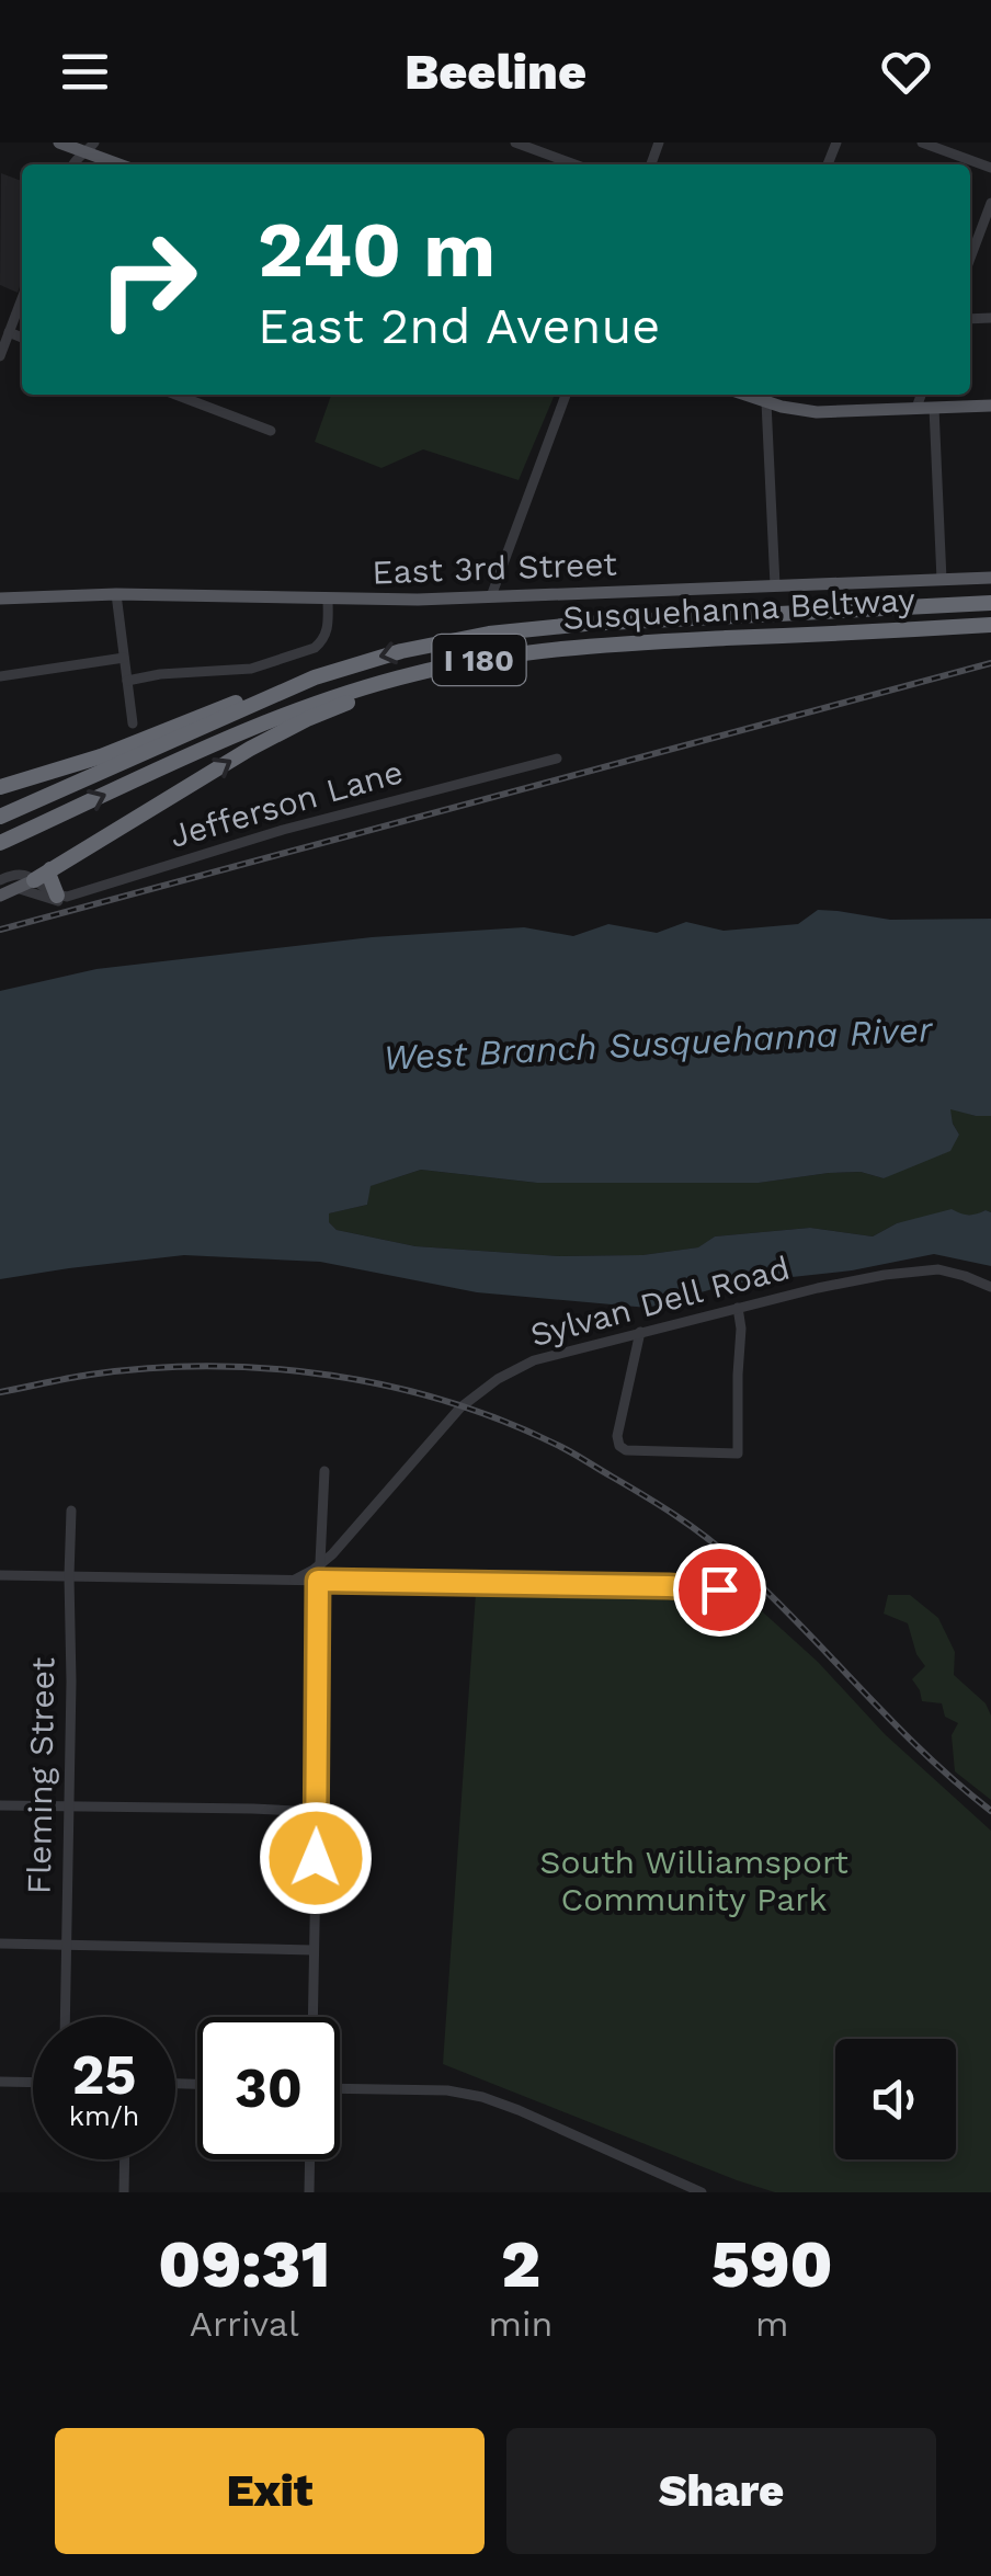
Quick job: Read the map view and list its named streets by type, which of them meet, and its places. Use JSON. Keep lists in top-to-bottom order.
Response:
{
  "streets": {
    "highway": ["Susquehanna Beltway", "I 180"],
    "main road": ["East 3rd Street"],
    "street": ["Jefferson Lane", "Sylvan Dell Road", "Fleming Street"]
  },
  "water": ["West Branch Susquehanna River"],
  "parks": ["South Williamsport Community Park"],
  "page": {
    "header": "Beeline",
    "turn": ["240 m", "East 2nd Avenue"],
    "speed": "25 km/h",
    "limit": "30",
    "eta": [
      "09:31",
      "Arrival",
      "2",
      "min",
      "590",
      "m"
    ],
    "buttons": ["Exit", "Share"]
  }
}
